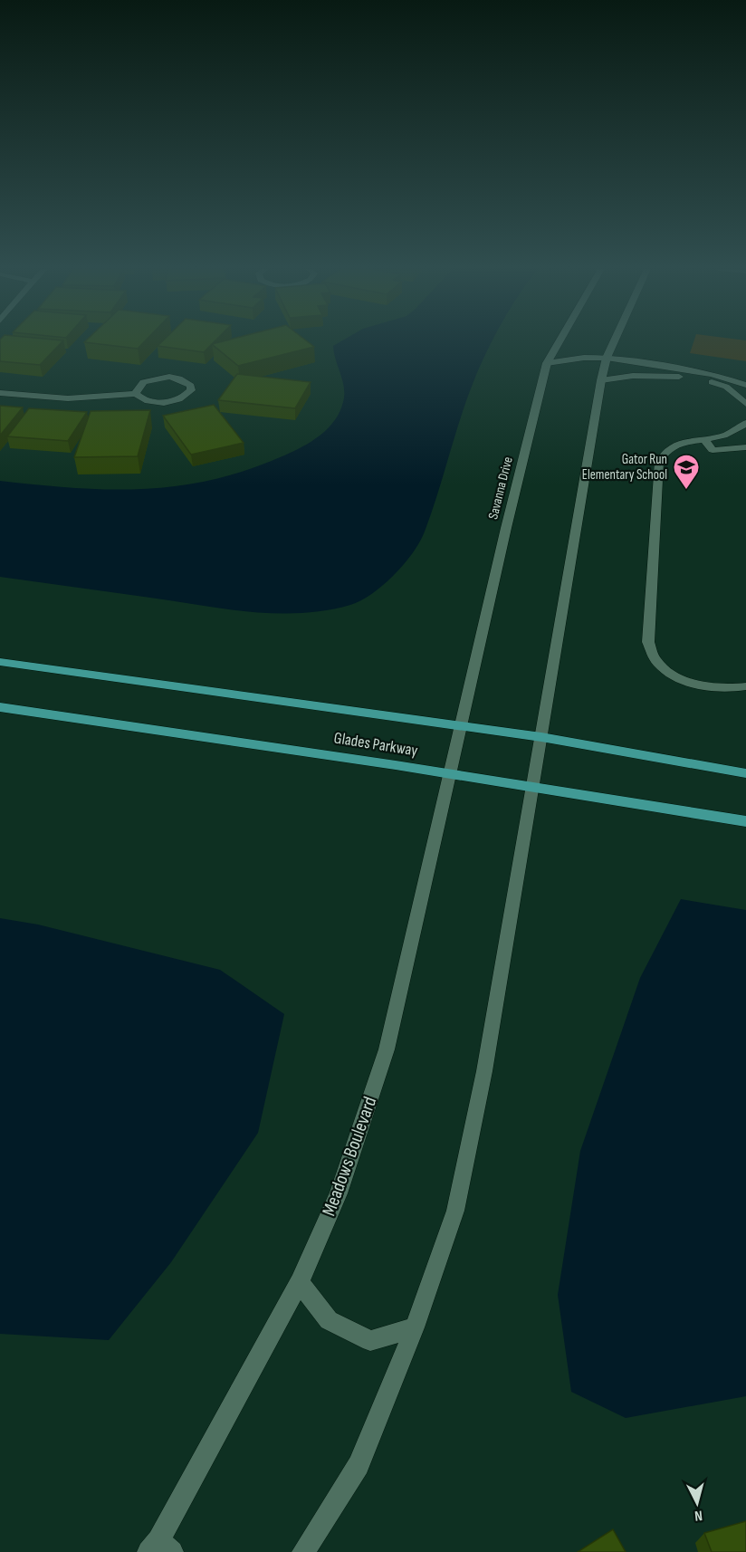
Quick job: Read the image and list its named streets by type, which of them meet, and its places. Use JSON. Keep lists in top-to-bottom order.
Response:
{
  "streets": {
    "main road": ["Glades Parkway"],
    "street": ["Savanna Drive", "Meadows Boulevard"]
  },
  "crossings": [
    ["Savanna Drive", "Glades Parkway"],
    ["Savanna Drive", "Meadows Boulevard"],
    ["Glades Parkway", "Meadows Boulevard"]
  ],
  "places": {
    "school or university": ["Gator Run Elementary School"]
  },
  "north": "bottom"
}
